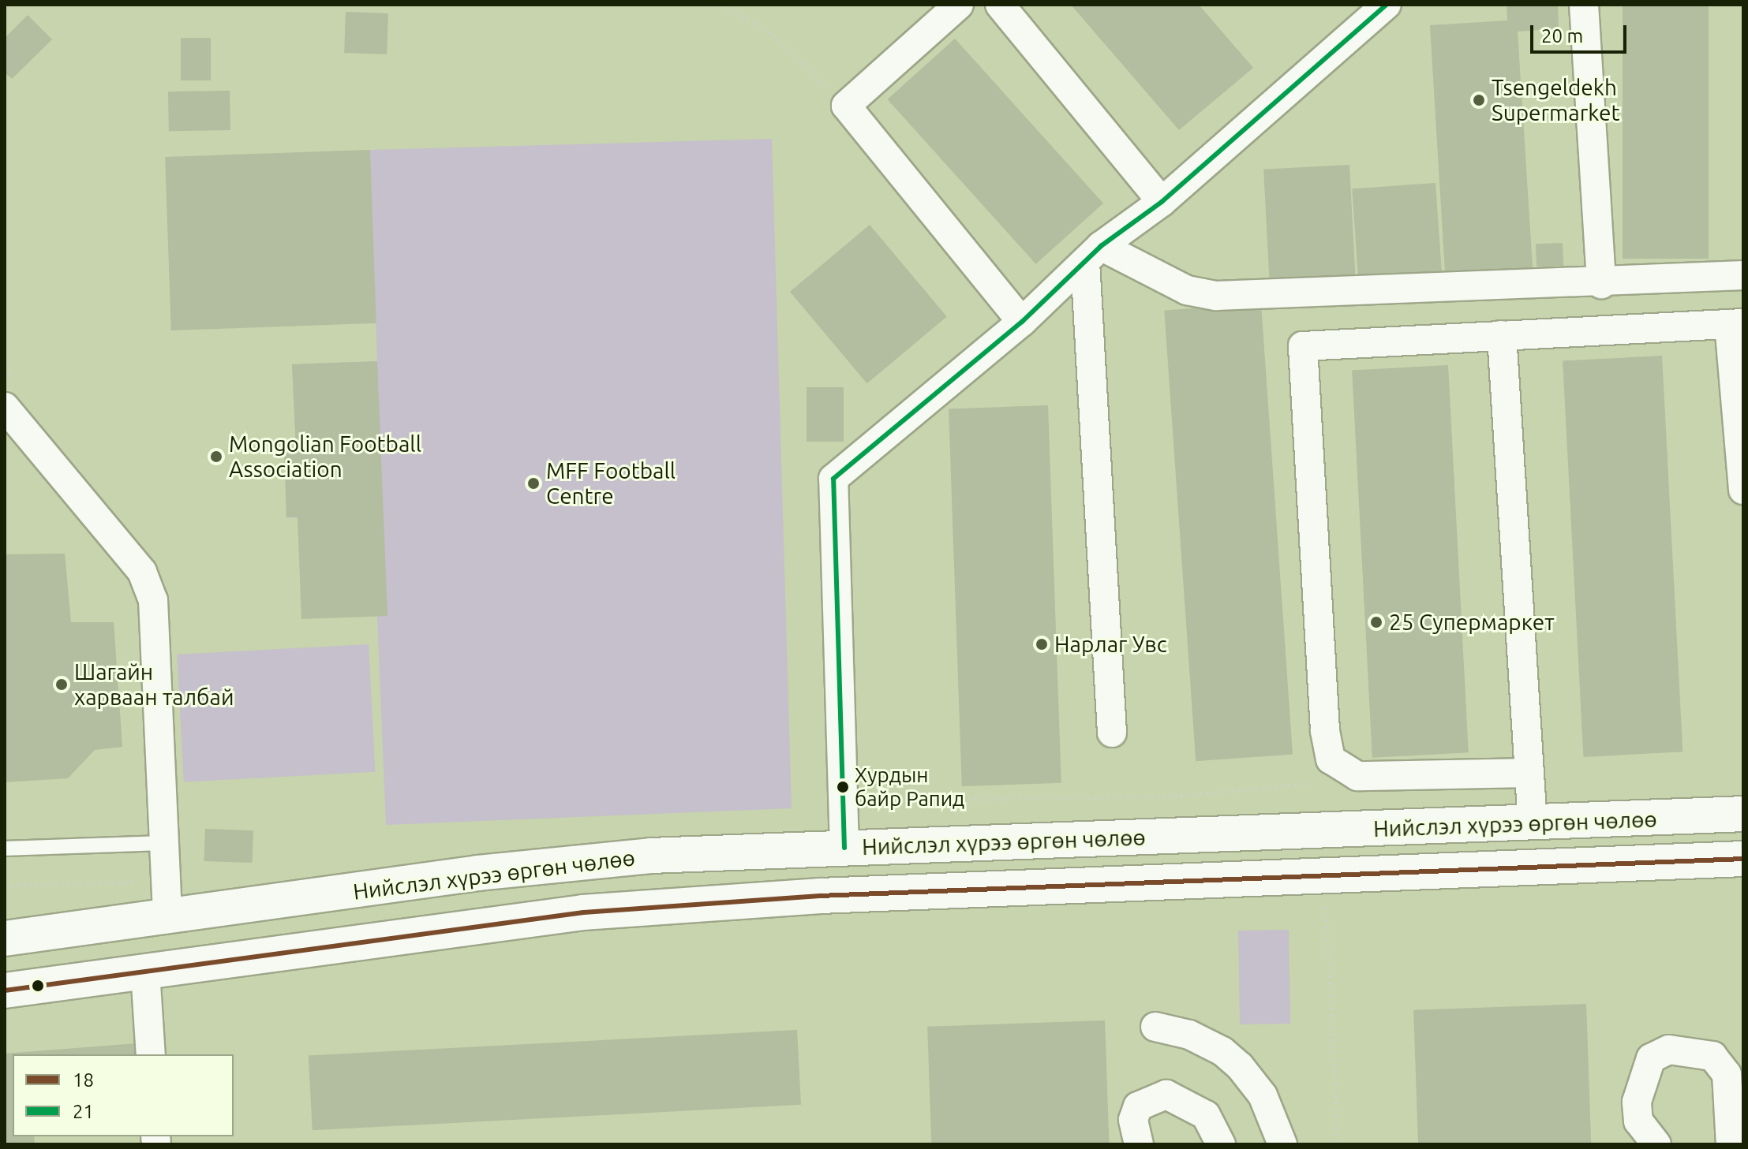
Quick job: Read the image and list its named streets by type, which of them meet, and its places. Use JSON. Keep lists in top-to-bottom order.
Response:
{
  "streets": {
    "main road": ["Нийслэл хүрээ өргөн чөлөө"]
  },
  "places": [
    "Tsengeldekh Supermarket",
    "Mongolian Football Association",
    "MFF Football Centre",
    "25 Супермаркет",
    "Нарлаг Увс",
    "Шагайн харваан талбай",
    "Хурдын байр Рапид"
  ],
  "lines": ["transit line 21", "transit line 18"],
  "legend": ["18", "21"],
  "scale_bar": "20 m"
}
